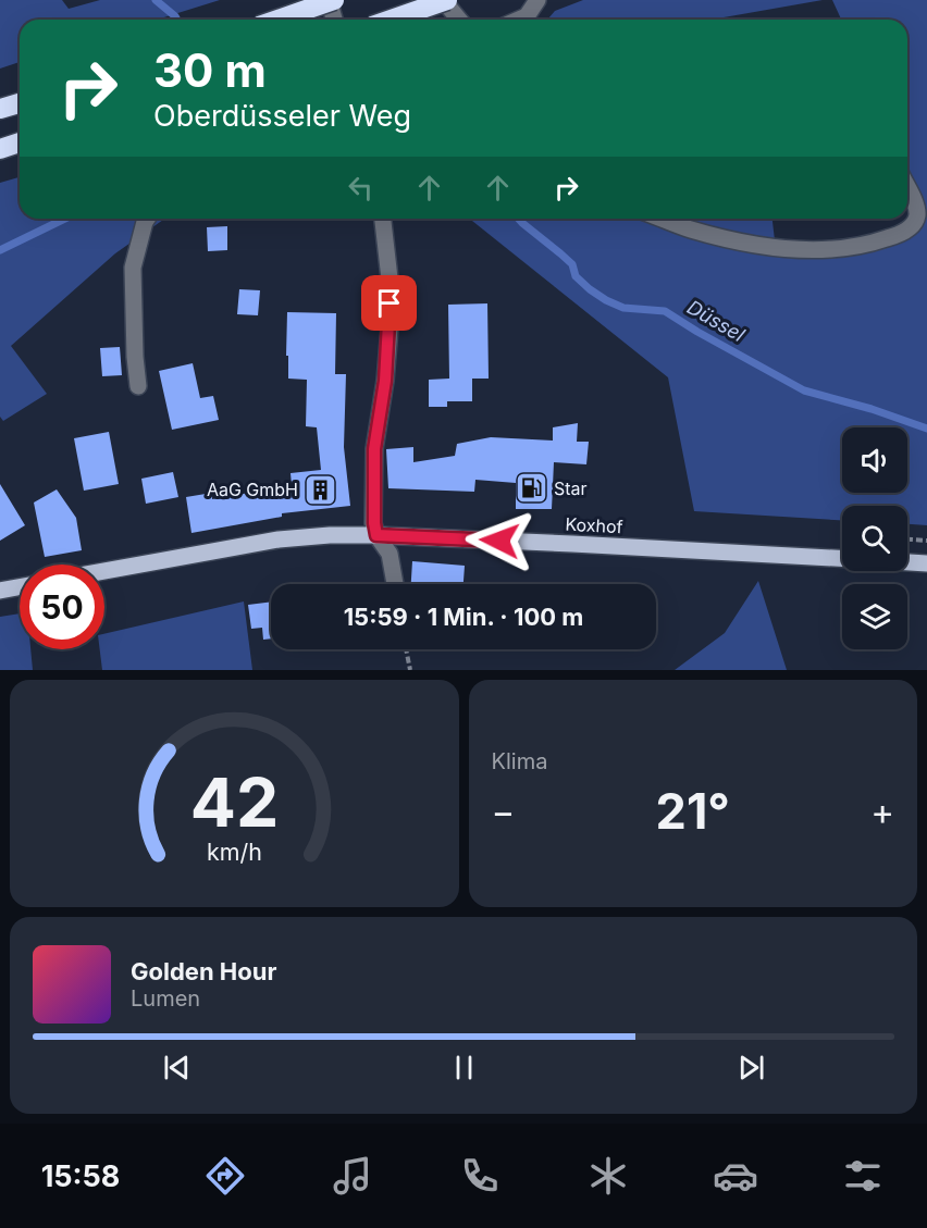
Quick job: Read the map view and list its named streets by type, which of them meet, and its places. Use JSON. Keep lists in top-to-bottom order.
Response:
{
  "streets": {
    "main road": ["Koxhof"]
  },
  "water": ["Düssel"],
  "places": {
    "fuel station": ["Star"],
    "building": ["AaG GmbH"]
  },
  "page": {
    "turn": ["30 m", "Oberdüsseler Weg"],
    "limit": "50",
    "trip": "15:59 · 1 Min. · 100 m",
    "tile": "Klima",
    "heat": ["−", "21°", "+"],
    "song": ["Golden Hour", "Lumen"],
    "tabs": "15:58",
    "gauge": ["42", "km/h"]
  }
}
